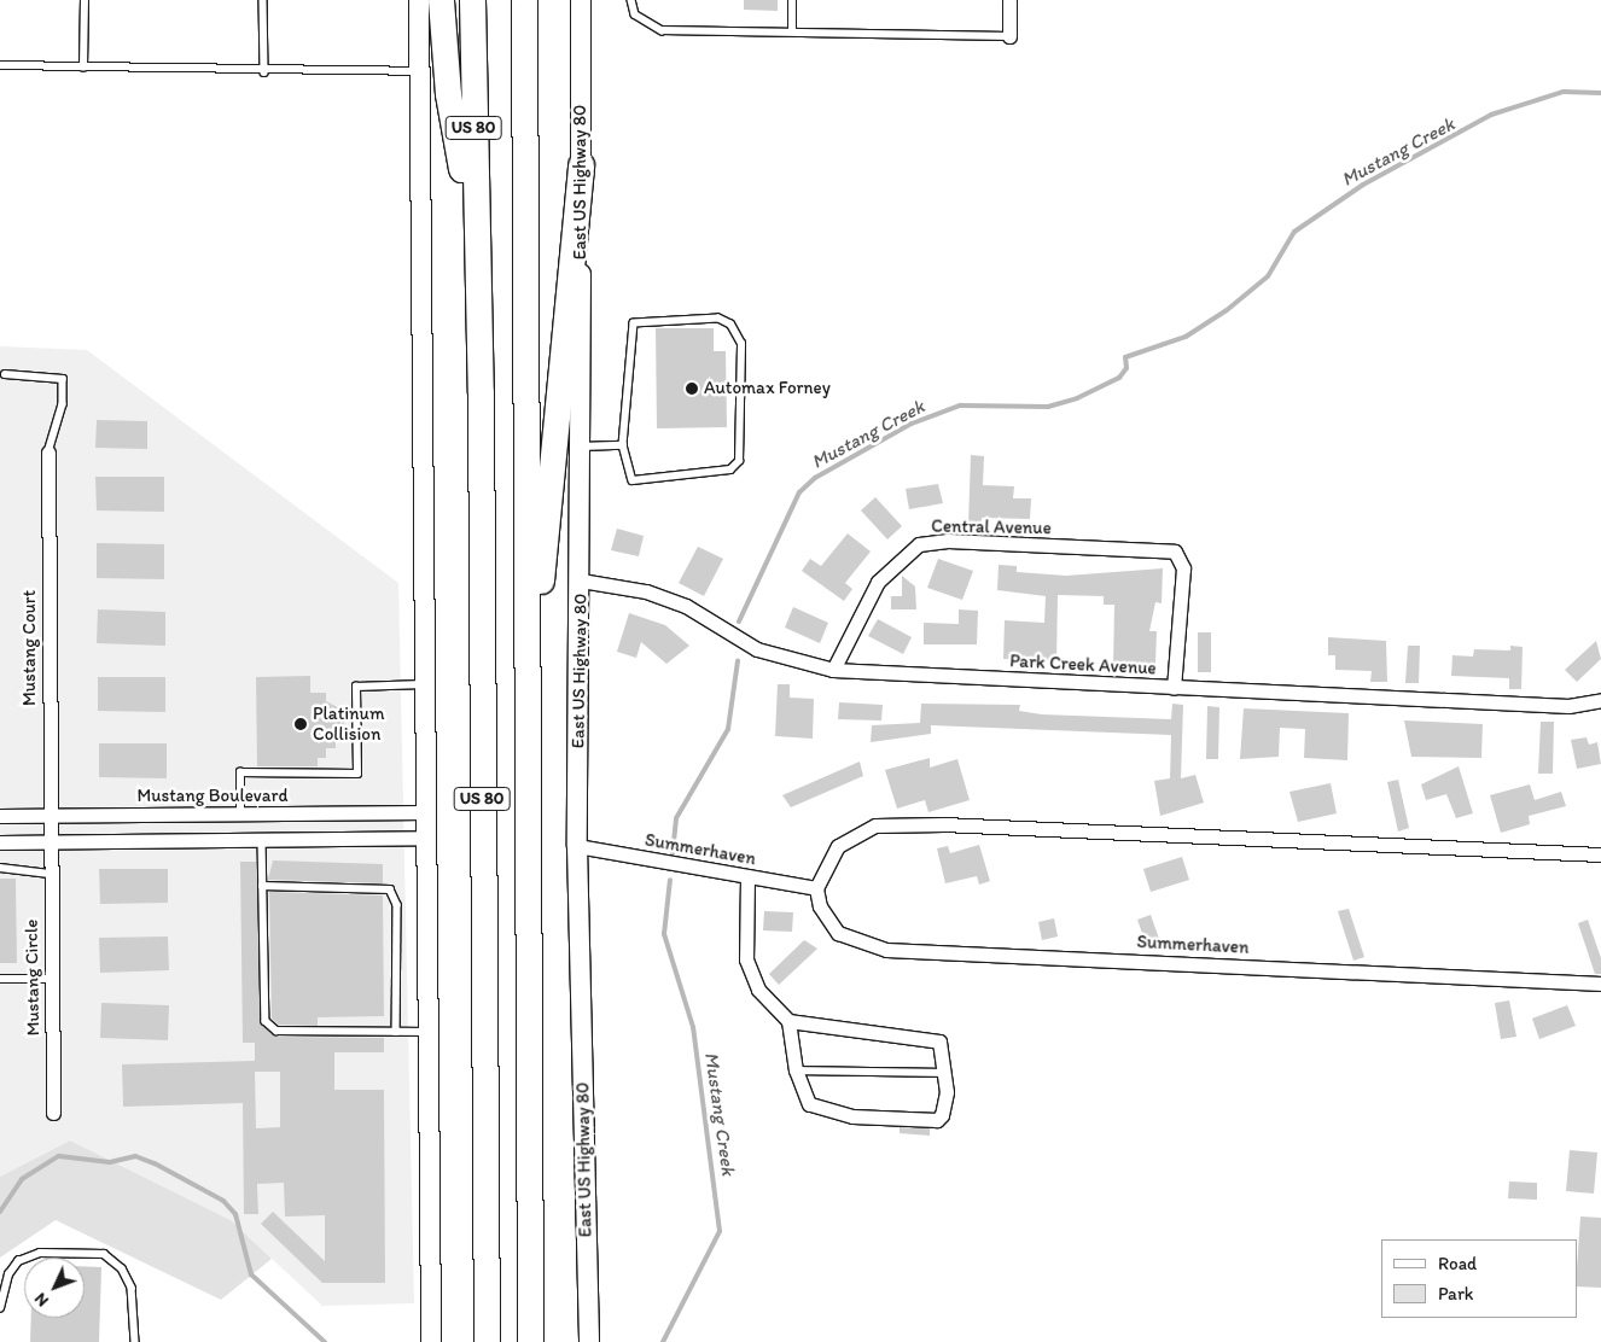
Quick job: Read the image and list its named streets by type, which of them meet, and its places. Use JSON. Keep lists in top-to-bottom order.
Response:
{
  "streets": {
    "highway": ["US 80"],
    "main road": ["East US Highway 80"],
    "street": [
      "Central Avenue",
      "Mustang Court",
      "Park Creek Avenue",
      "Mustang Boulevard",
      "Summerhaven",
      "Mustang Circle"
    ]
  },
  "crossings": [
    ["East US Highway 80", "Park Creek Avenue"],
    ["East US Highway 80", "Summerhaven"],
    ["Central Avenue", "Park Creek Avenue"],
    ["Mustang Court", "Mustang Boulevard"],
    ["Mustang Court", "Mustang Circle"]
  ],
  "water": ["Mustang Creek"],
  "places": ["Automax Forney", "Platinum Collision"],
  "legend": ["Road", "Park"],
  "north": "bottom left"
}
